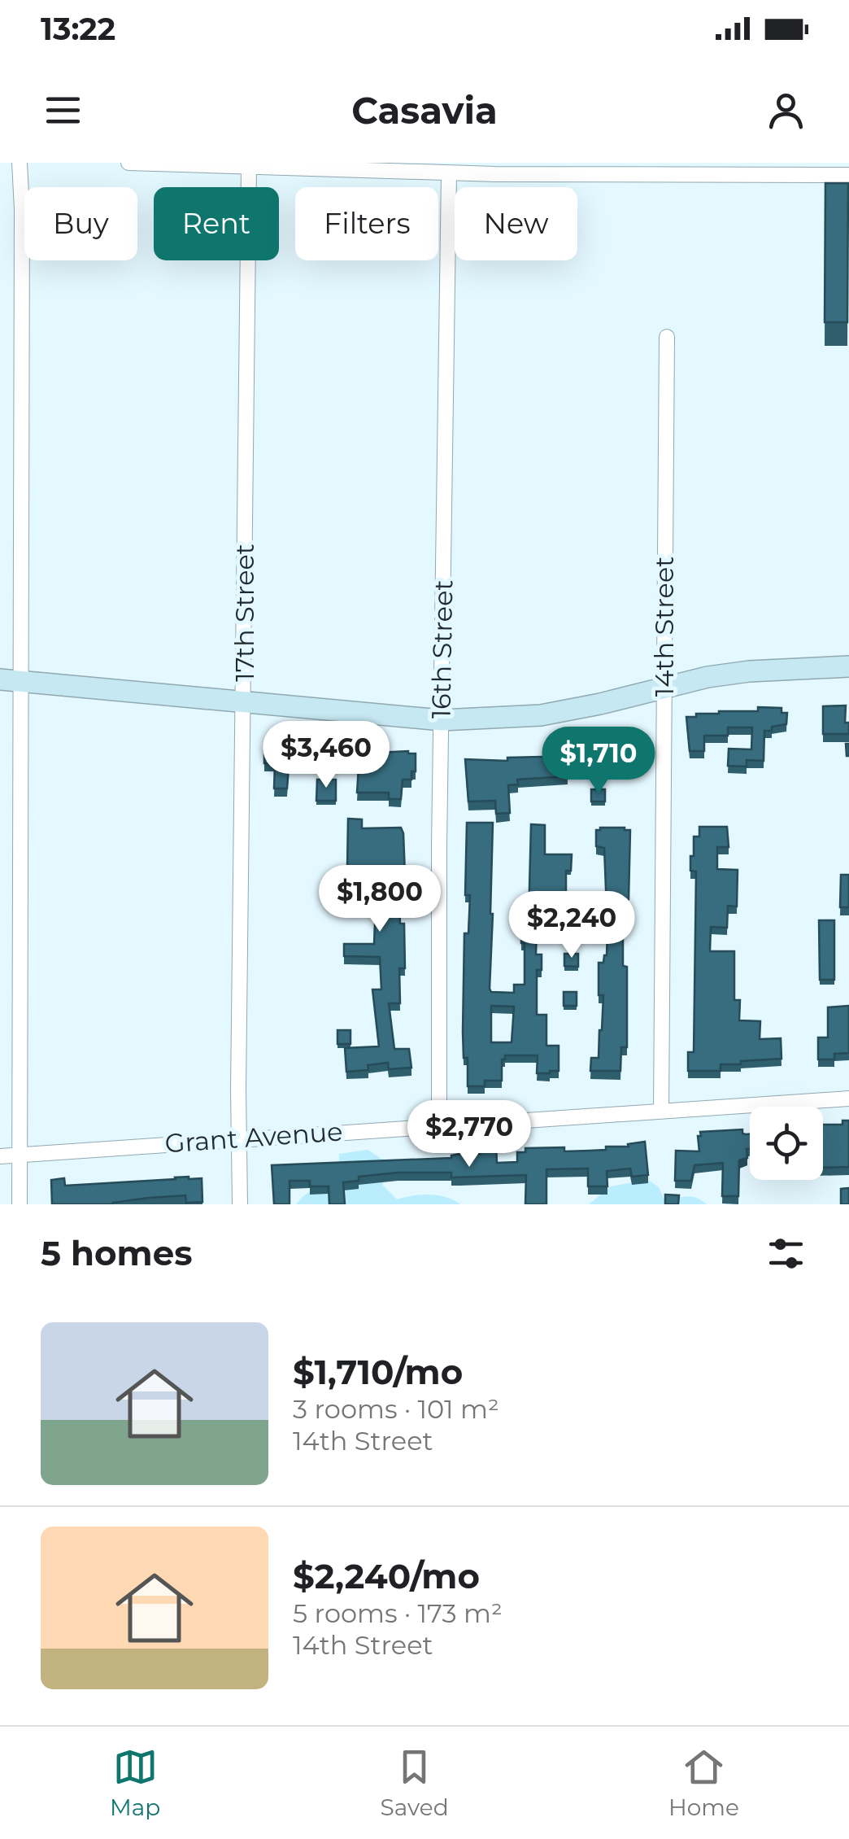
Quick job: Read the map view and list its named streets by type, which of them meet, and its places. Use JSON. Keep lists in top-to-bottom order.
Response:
{
  "streets": {
    "street": [
      "17th Street",
      "14th Street",
      "16th Street",
      "Grant Avenue"
    ]
  },
  "crossings": [
    ["17th Street", "Grant Avenue"],
    ["14th Street", "Grant Avenue"],
    ["16th Street", "Grant Avenue"]
  ],
  "page": {
    "status": "13:22",
    "header": "Casavia",
    "chip": [
      "Buy",
      "Rent",
      "Filters",
      "New"
    ],
    "price": [
      "$3,460",
      "$1,710",
      "$1,800",
      "$2,240",
      "$2,770"
    ],
    "heading": "5 homes",
    "list": [
      {
        "name": "$1,710/mo",
        "note": "3 rooms · 101 m² · 14th Street"
      },
      {
        "name": "$2,240/mo",
        "note": "5 rooms · 173 m² · 14th Street"
      }
    ],
    "tabs": ["Map", "Saved", "Home"]
  }
}
